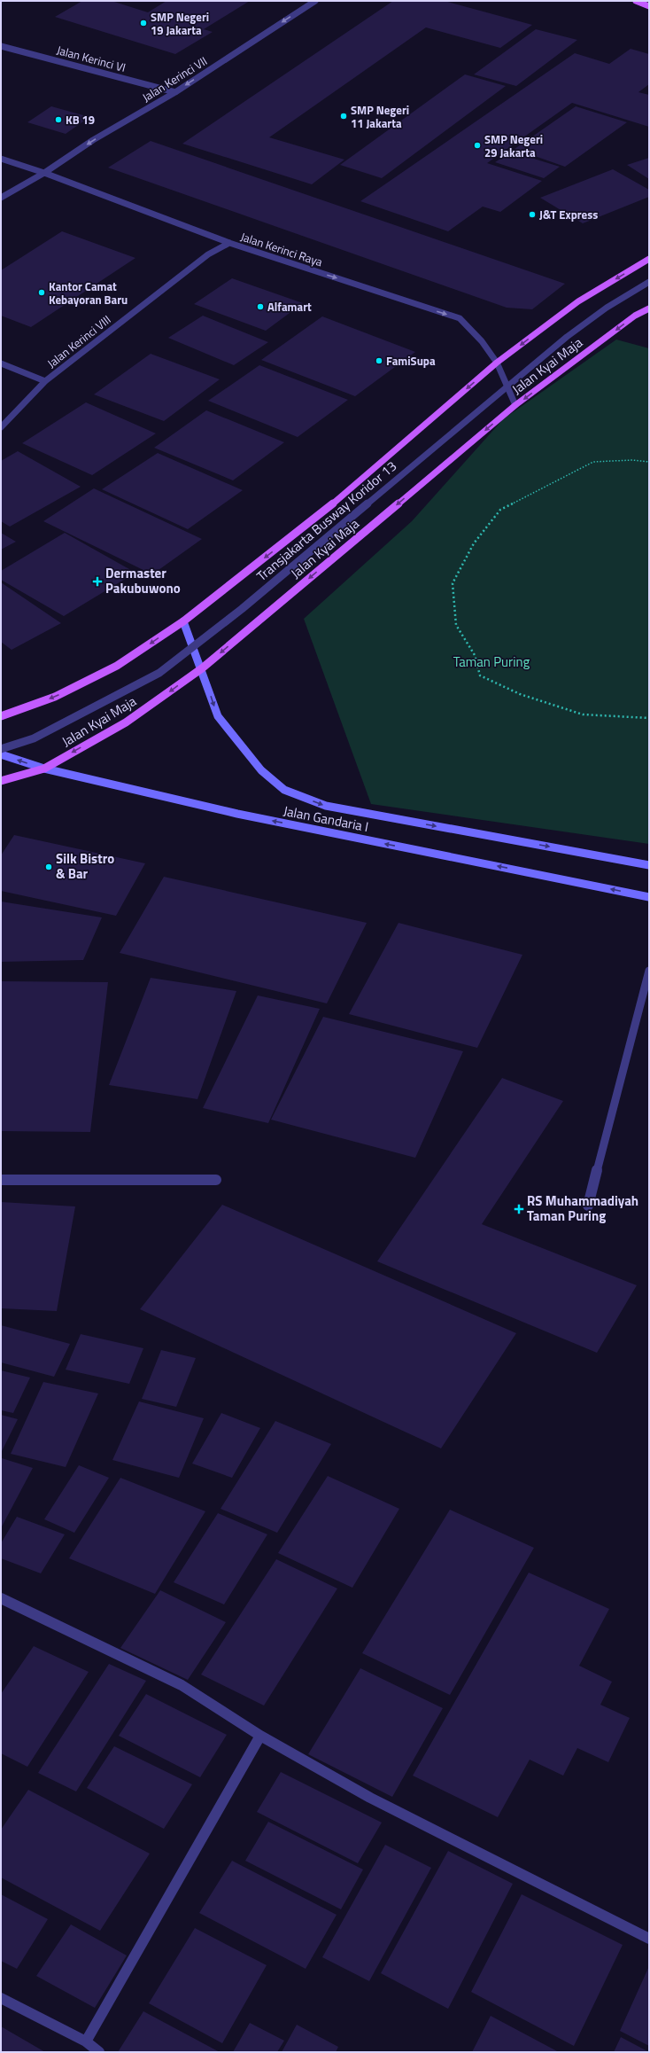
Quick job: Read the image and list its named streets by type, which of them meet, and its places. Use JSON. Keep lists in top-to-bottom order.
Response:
{
  "streets": {
    "main road": ["Jalan Kyai Maja", "Jalan Gandaria I"],
    "street": [
      "Jalan Kerinci VI",
      "Jalan Kerinci VII",
      "Jalan Kerinci Raya",
      "Jalan Kerinci VIII",
      "Transjakarta Busway Koridor 13"
    ]
  },
  "crossings": [
    ["Jalan Kerinci VI", "Jalan Kerinci VII"],
    ["Jalan Kerinci VII", "Jalan Kerinci Raya"],
    ["Jalan Kerinci Raya", "Jalan Kerinci VIII"],
    ["Jalan Kerinci Raya", "Jalan Kyai Maja"],
    ["Jalan Kyai Maja", "Jalan Gandaria I"]
  ],
  "one_way": ["Jalan Kerinci VII", "Jalan Kerinci Raya"],
  "parks": ["Taman Puring"],
  "places": {
    "other": [
      "SMP Negeri 19 Jakarta",
      "SMP Negeri 11 Jakarta",
      "KB 19",
      "SMP Negeri 29 Jakarta",
      "J&T Express",
      "Kantor Camat Kebayoran Baru",
      "Alfamart",
      "FamiSupa",
      "Silk Bistro & Bar"
    ],
    "health": ["Dermaster Pakubuwono", "RS Muhammadiyah Taman Puring"]
  }
}
